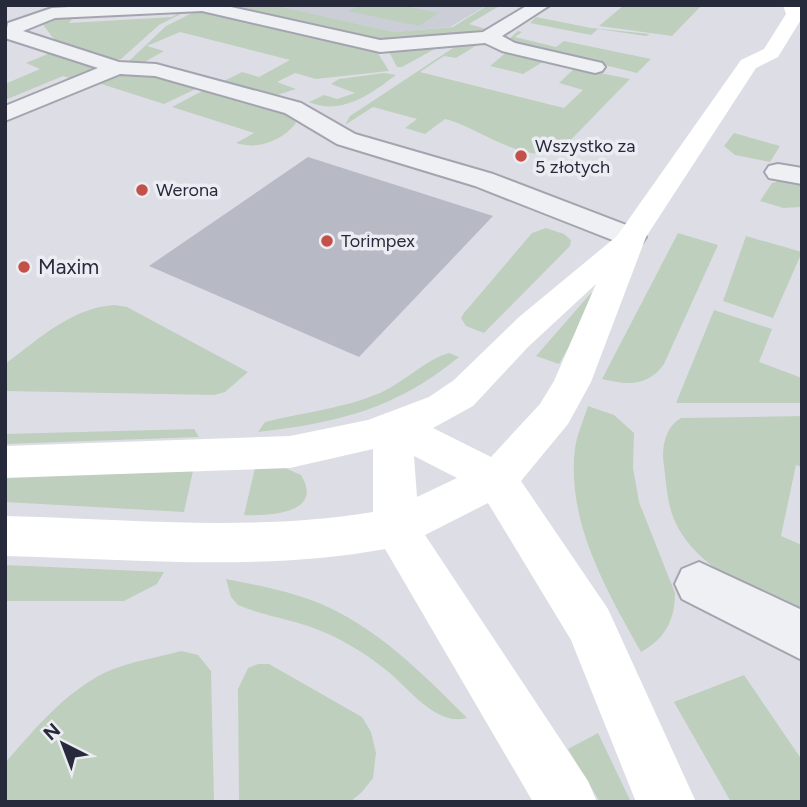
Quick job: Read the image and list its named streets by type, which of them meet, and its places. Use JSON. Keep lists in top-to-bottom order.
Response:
{
  "places": [
    "Wszystko za 5 złotych",
    "Werona",
    "Torimpex",
    "Maxim"
  ],
  "north": "top left"
}
